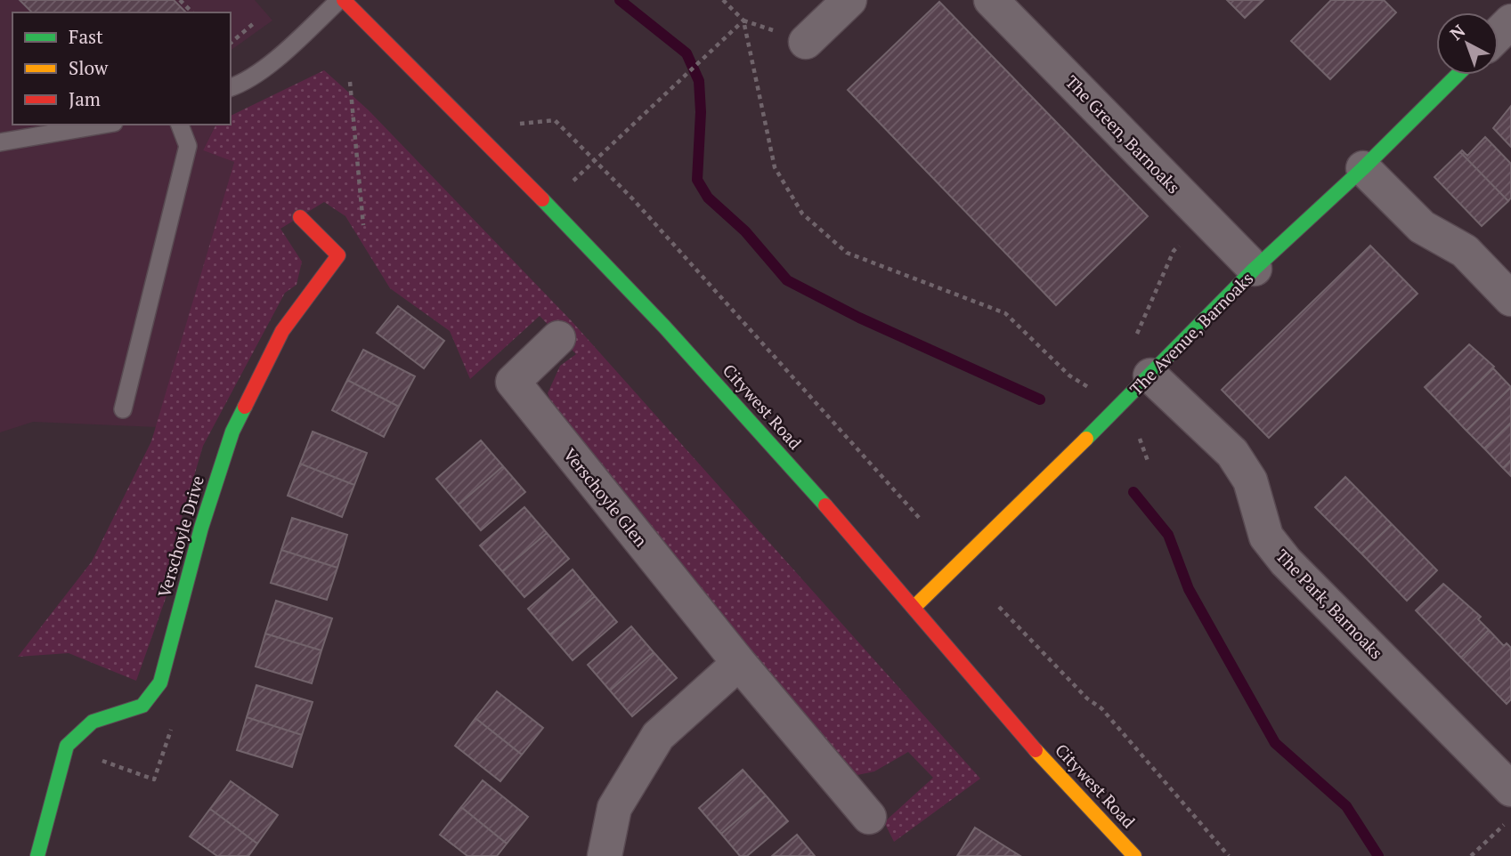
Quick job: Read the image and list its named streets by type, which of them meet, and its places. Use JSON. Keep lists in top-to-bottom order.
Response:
{
  "streets": {
    "street": [
      "The Green, Barnoaks",
      "The Avenue, Barnoaks",
      "Citywest Road",
      "Verschoyle Glen",
      "Verschoyle Drive",
      "The Park, Barnoaks"
    ]
  },
  "crossings": [
    ["The Green, Barnoaks", "The Avenue, Barnoaks"],
    ["The Avenue, Barnoaks", "Citywest Road"],
    ["The Avenue, Barnoaks", "The Park, Barnoaks"]
  ],
  "legend": ["Fast", "Slow", "Jam"],
  "north": "top left"
}
